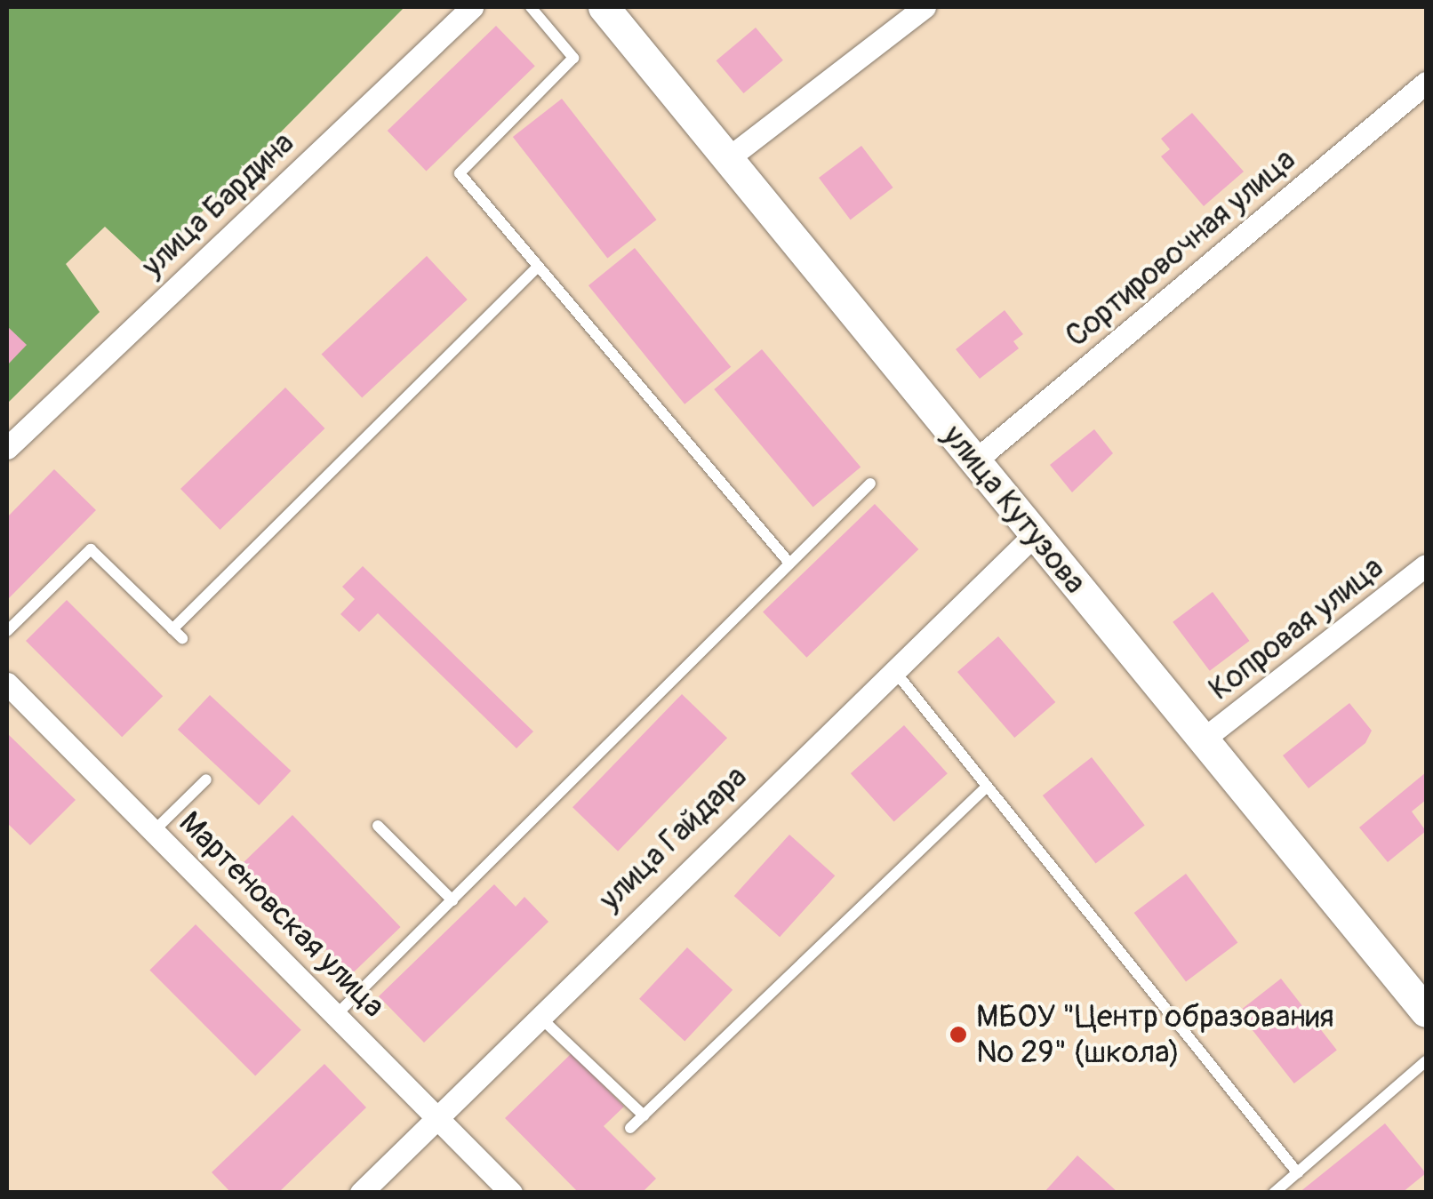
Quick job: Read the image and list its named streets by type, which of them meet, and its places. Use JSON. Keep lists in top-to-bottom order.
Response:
{
  "streets": {
    "main road": ["улица Кутузова"],
    "street": [
      "улица Бардина",
      "Сортировочная улица",
      "Копровая улица",
      "улица Гайдара",
      "Мартеновская улица"
    ]
  },
  "crossings": [
    ["Сортировочная улица", "улица Кутузова"],
    ["улица Кутузова", "Копровая улица"],
    ["улица Кутузова", "улица Гайдара"],
    ["улица Гайдара", "Мартеновская улица"]
  ],
  "places": ["МБОУ \"Центр образования № 29\" (школа)"]
}
